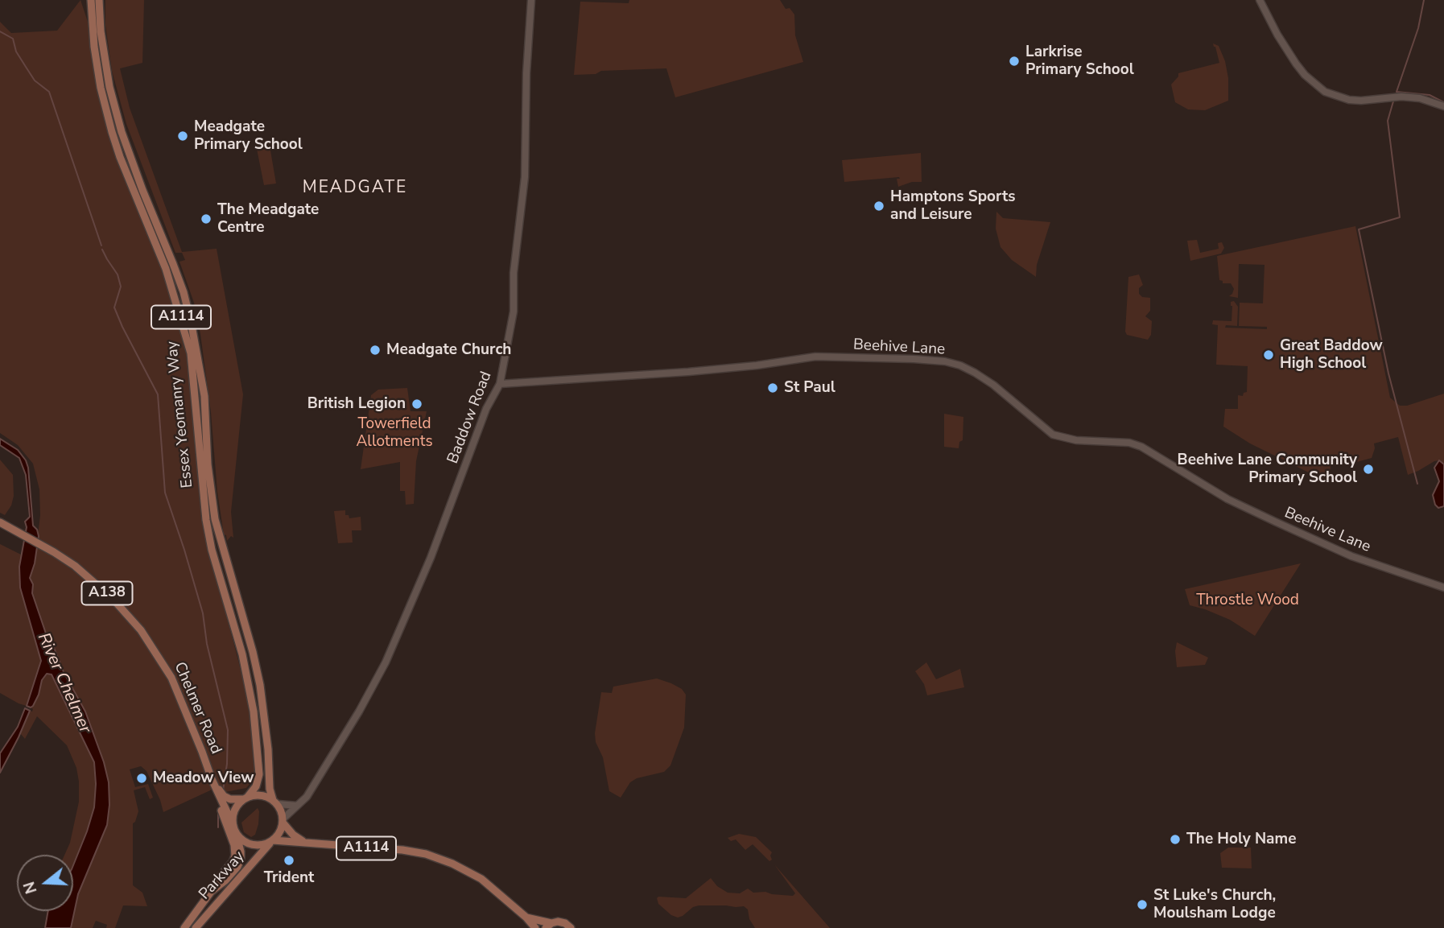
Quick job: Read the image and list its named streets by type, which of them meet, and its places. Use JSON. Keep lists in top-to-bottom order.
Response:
{
  "streets": {
    "main road": [
      "A1114",
      "Beehive Lane",
      "Essex Yeomanry Way",
      "Baddow Road",
      "A138",
      "Chelmer Road",
      "Parkway"
    ]
  },
  "crossings": [
    ["A1114", "Essex Yeomanry Way"],
    ["A1114", "Baddow Road"],
    ["A1114", "Chelmer Road"],
    ["A1114", "Parkway"],
    ["Beehive Lane", "Baddow Road"],
    ["Essex Yeomanry Way", "Baddow Road"],
    ["Essex Yeomanry Way", "Chelmer Road"],
    ["Essex Yeomanry Way", "Parkway"],
    ["Baddow Road", "Chelmer Road"],
    ["Baddow Road", "Parkway"],
    ["A138", "Chelmer Road"],
    ["A138", "Parkway"],
    ["Chelmer Road", "Parkway"]
  ],
  "districts": ["MEADGATE"],
  "water": ["River Chelmer"],
  "parks": ["Towerfield Allotments", "Throstle Wood"],
  "places": [
    "Larkrise Primary School",
    "Meadgate Primary School",
    "Hamptons Sports and Leisure",
    "The Meadgate Centre",
    "Meadgate Church",
    "Great Baddow High School",
    "St Paul",
    "British Legion",
    "Beehive Lane Community Primary School",
    "Meadow View",
    "The Holy Name",
    "Trident",
    "St Luke's Church, Moulsham Lodge"
  ],
  "north": "left"
}
